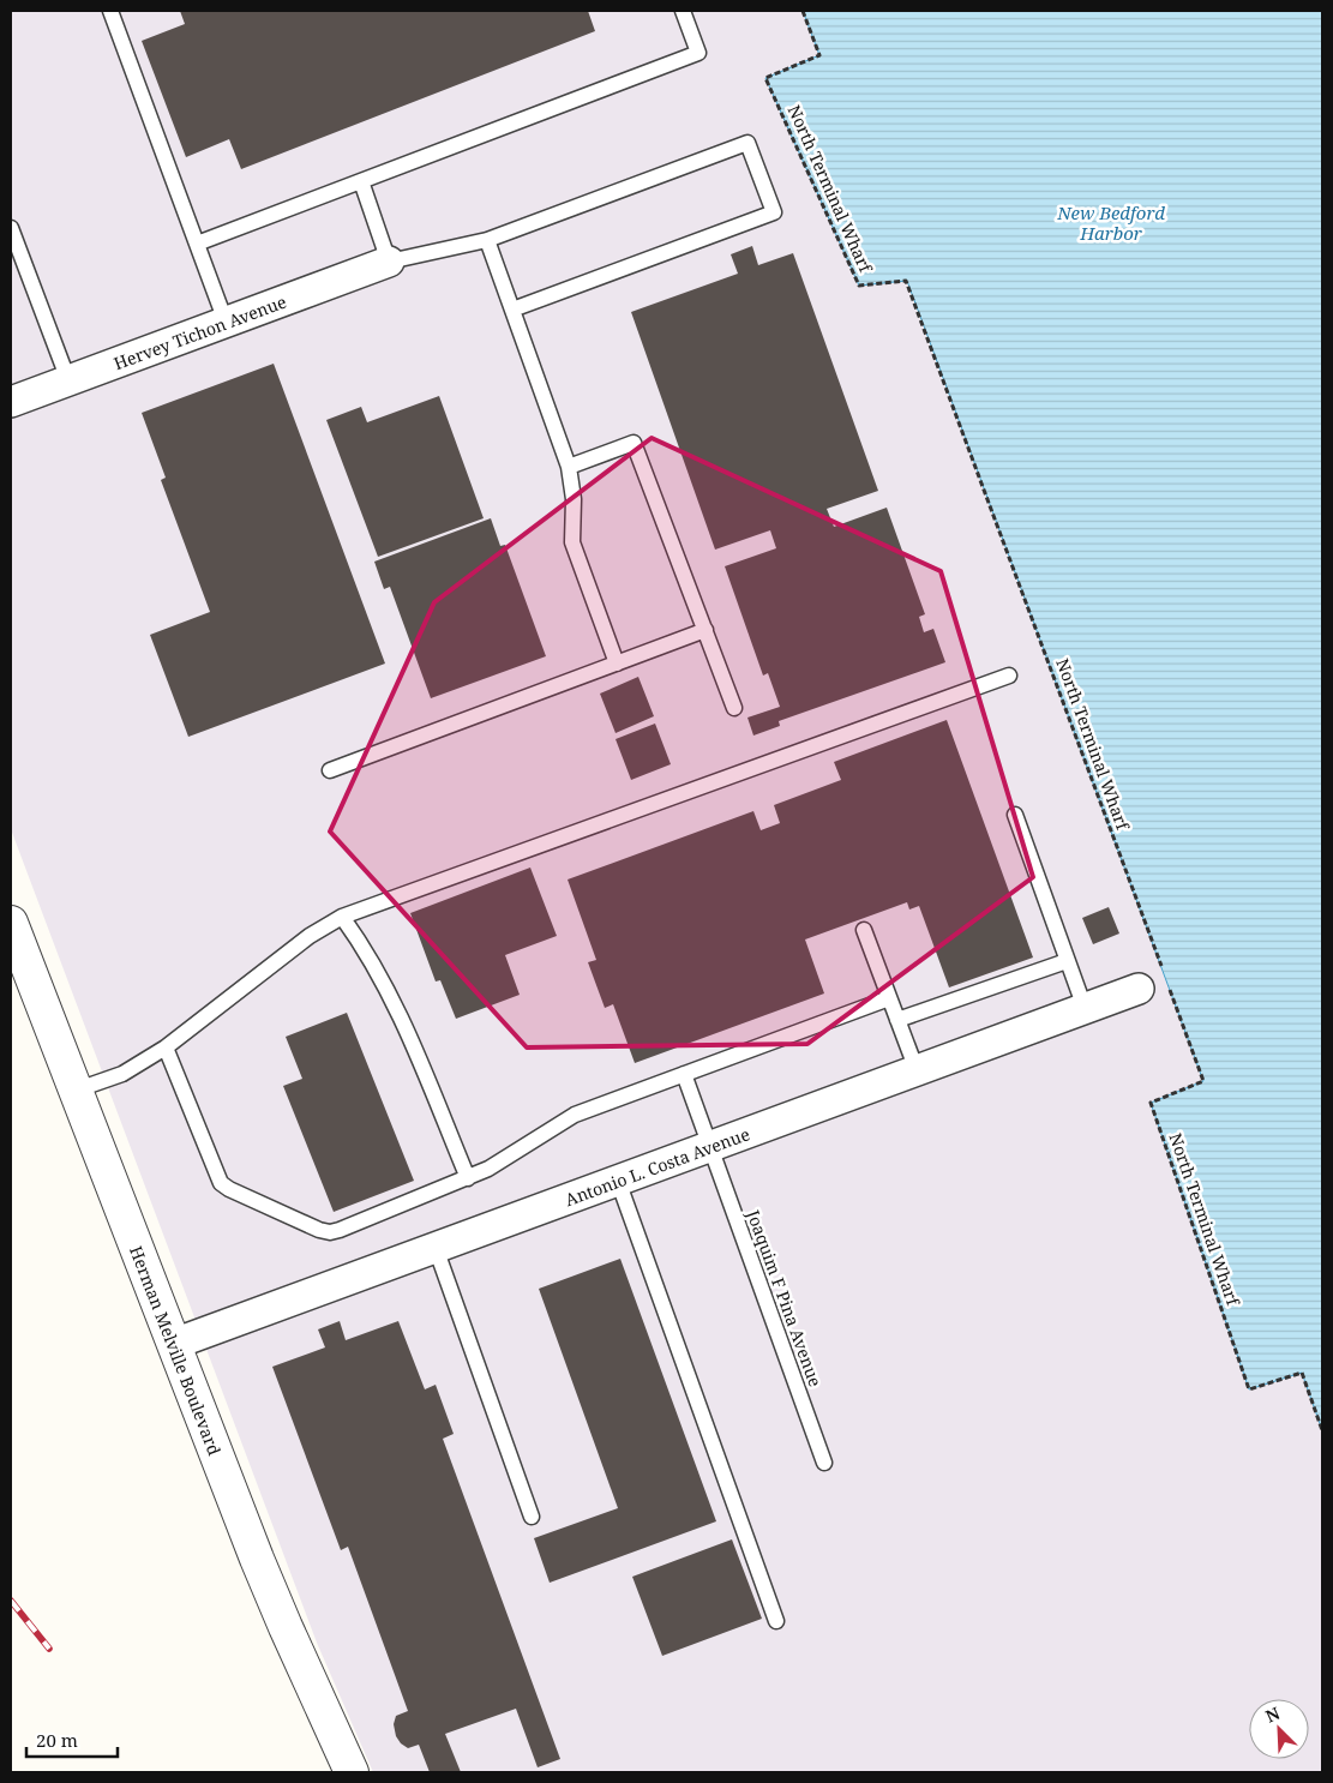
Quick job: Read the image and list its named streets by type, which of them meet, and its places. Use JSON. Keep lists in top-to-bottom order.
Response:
{
  "streets": {
    "street": ["Hervey Tichon Avenue", "Antonio L. Costa Avenue", "Herman Melville Boulevard"],
    "lane": ["Joaquim F Pina Avenue"],
    "path": ["North Terminal Wharf"]
  },
  "crossings": [
    ["North Terminal Wharf", "Antonio L. Costa Avenue"],
    ["Antonio L. Costa Avenue", "Joaquim F Pina Avenue"],
    ["Antonio L. Costa Avenue", "Herman Melville Boulevard"]
  ],
  "water": ["New Bedford Harbor"],
  "scale_bar": "20 m",
  "north": "top left"
}
